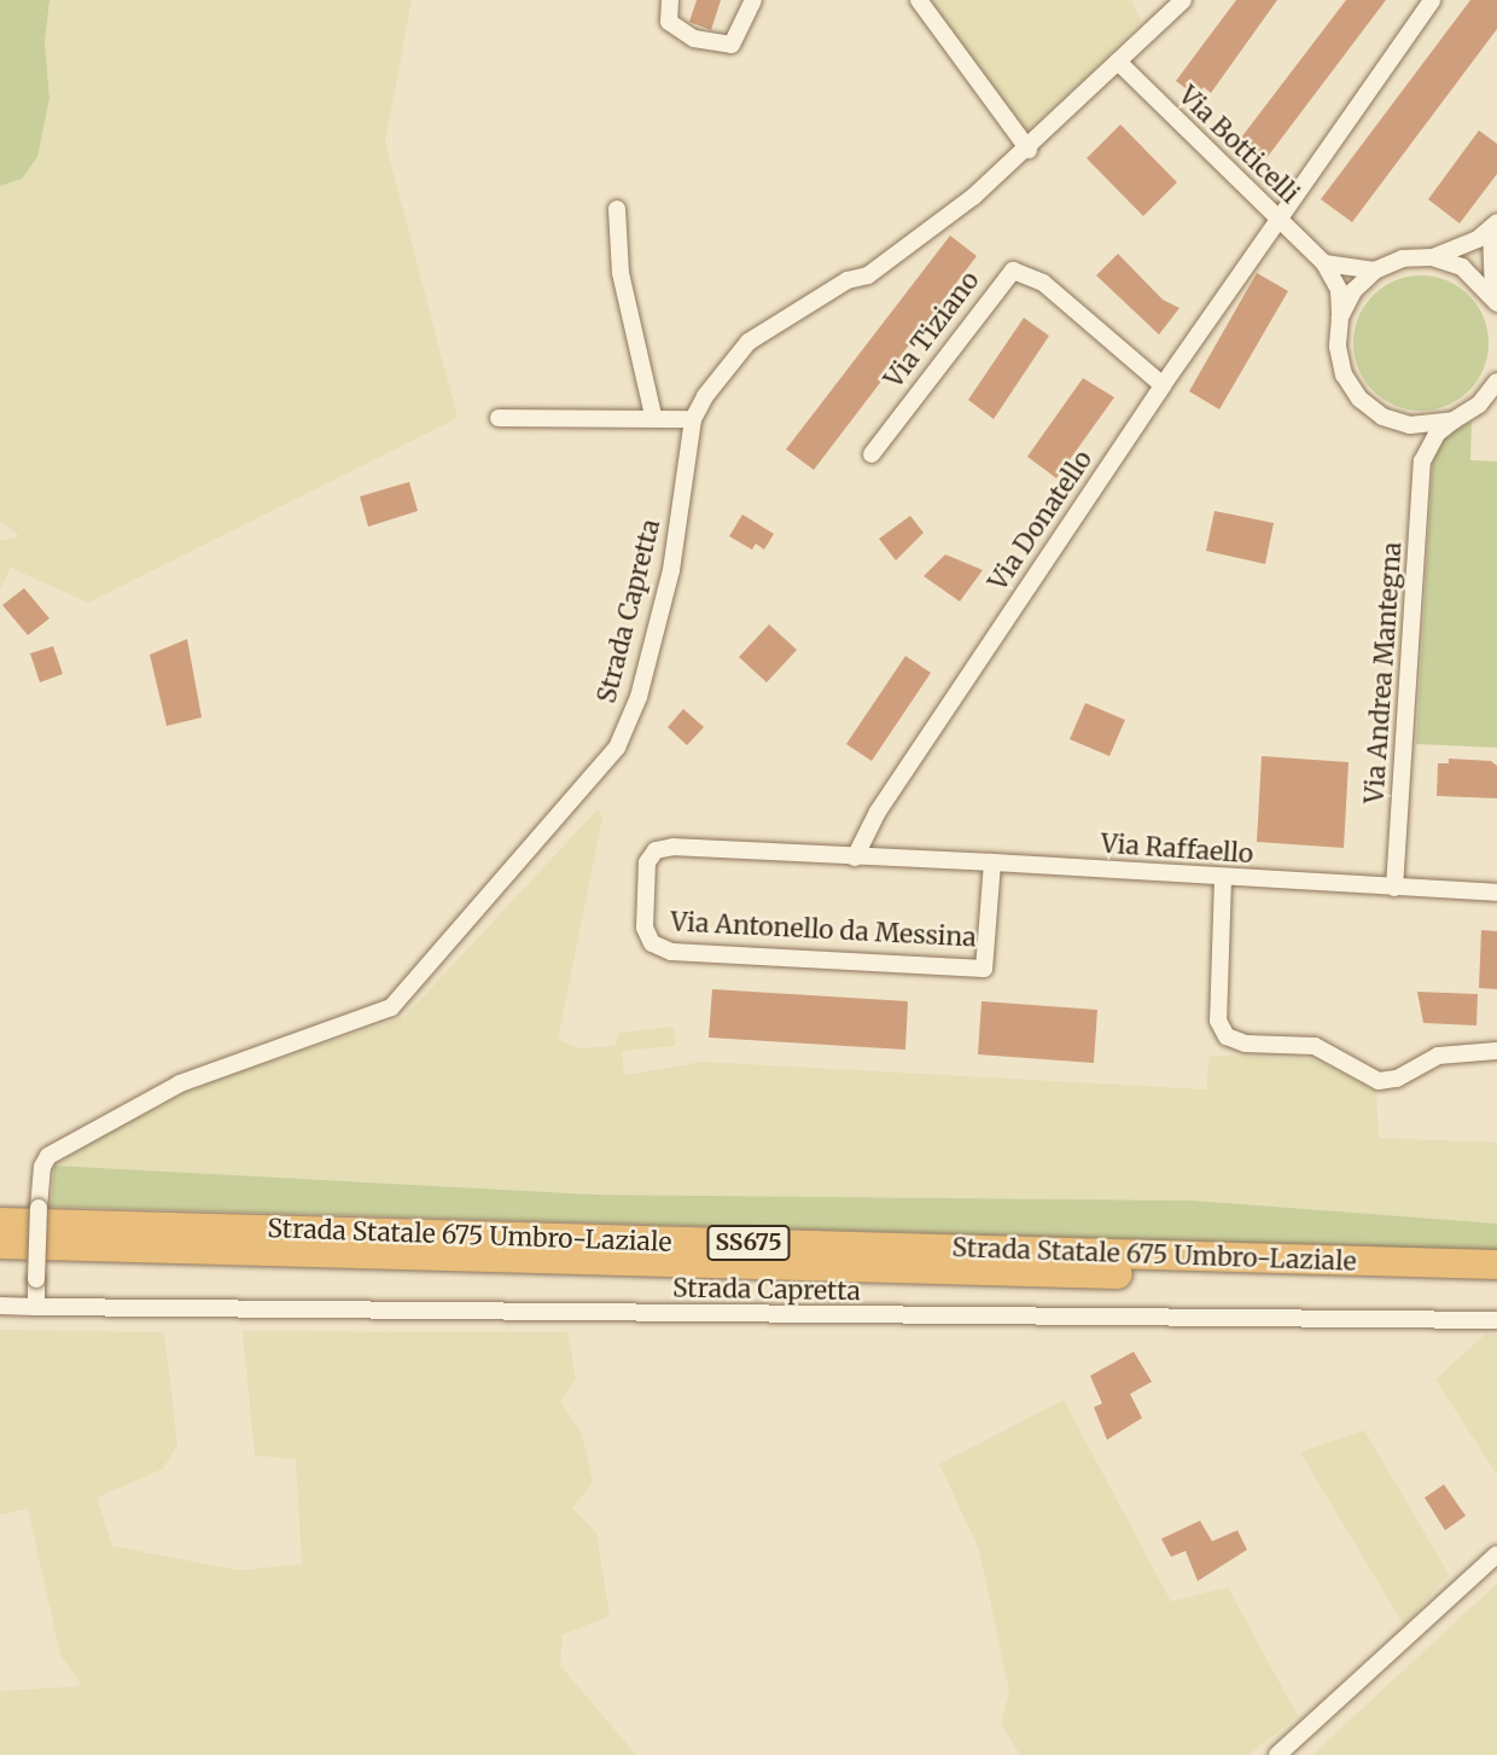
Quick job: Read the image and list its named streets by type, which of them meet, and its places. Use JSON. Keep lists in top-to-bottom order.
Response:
{
  "streets": {
    "highway": ["Strada Statale 675 Umbro-Laziale", "SS675"],
    "street": [
      "Via Botticelli",
      "Via Tiziano",
      "Via Donatello",
      "Strada Capretta",
      "Via Andrea Mantegna",
      "Via Raffaello",
      "Via Antonello da Messina"
    ]
  },
  "crossings": [
    ["Via Botticelli", "Via Donatello"],
    ["Via Botticelli", "Strada Capretta"],
    ["Via Tiziano", "Via Donatello"],
    ["Via Donatello", "Via Raffaello"],
    ["Via Donatello", "Via Antonello da Messina"],
    ["Via Andrea Mantegna", "Via Raffaello"],
    ["Via Raffaello", "Via Antonello da Messina"]
  ]
}
